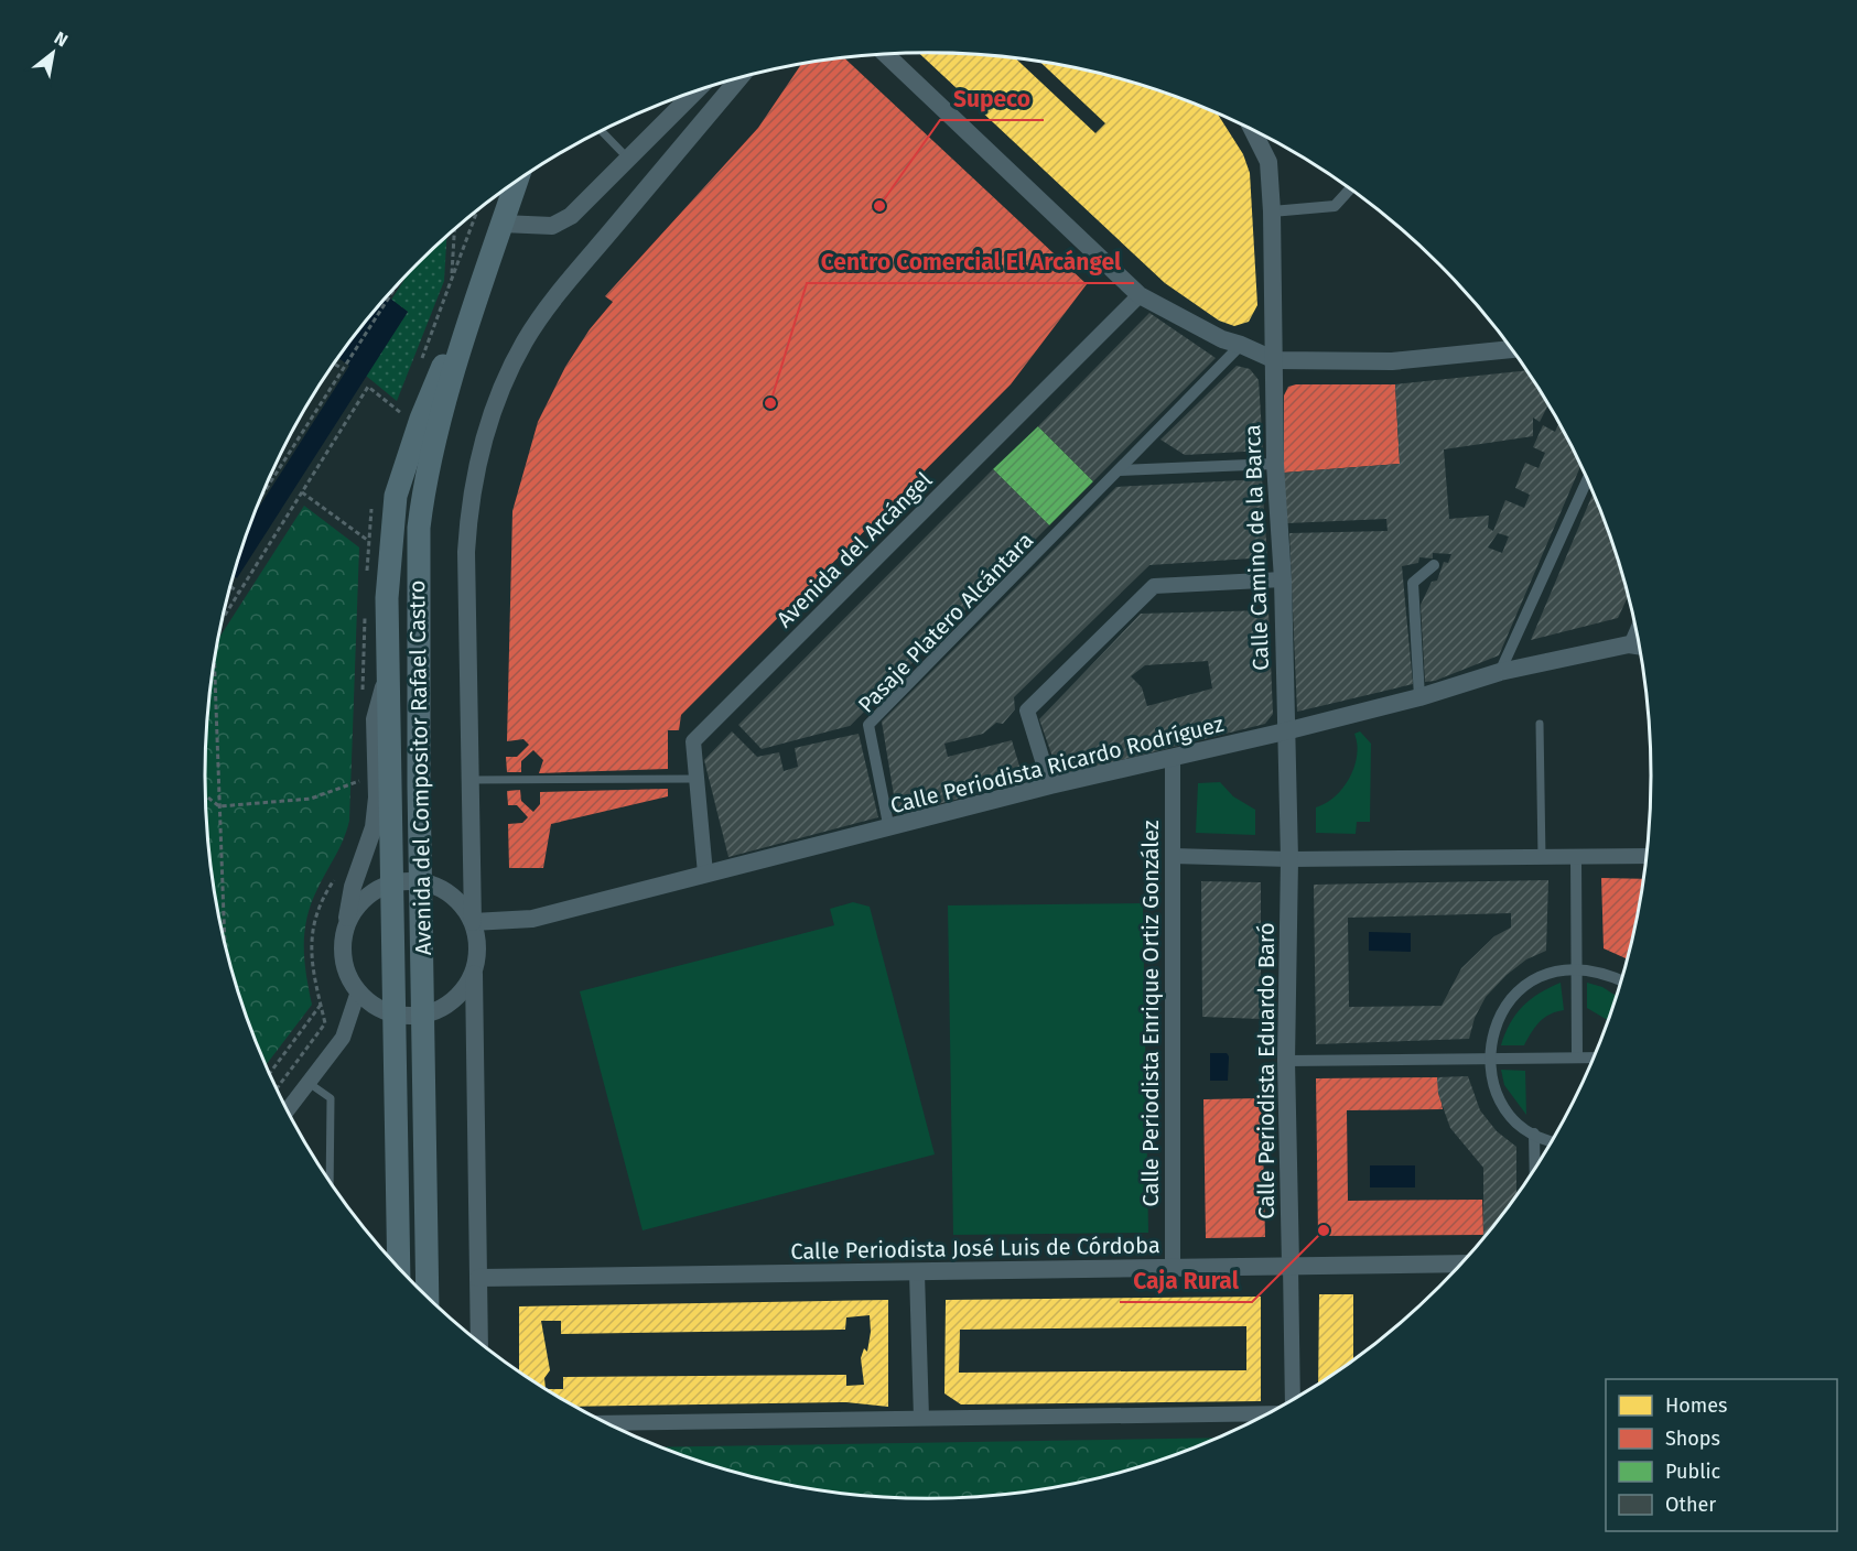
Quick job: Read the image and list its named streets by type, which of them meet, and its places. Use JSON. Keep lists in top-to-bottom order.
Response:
{
  "streets": {
    "main road": ["Avenida del Compositor Rafael Castro"],
    "street": [
      "Calle Camino de la Barca",
      "Avenida del Arcángel",
      "Pasaje Platero Alcántara",
      "Calle Periodista Ricardo Rodríguez",
      "Calle Periodista Enrique Ortiz González",
      "Calle Periodista Eduardo Baró",
      "Calle Periodista José Luis de Córdoba"
    ]
  },
  "crossings": [
    ["Calle Camino de la Barca", "Calle Periodista Ricardo Rodríguez"],
    ["Calle Camino de la Barca", "Calle Periodista Eduardo Baró"],
    ["Avenida del Arcángel", "Calle Periodista Ricardo Rodríguez"],
    ["Pasaje Platero Alcántara", "Calle Periodista Ricardo Rodríguez"],
    ["Calle Periodista Ricardo Rodríguez", "Calle Periodista Enrique Ortiz González"],
    ["Calle Periodista Ricardo Rodríguez", "Calle Periodista Eduardo Baró"],
    ["Calle Periodista Enrique Ortiz González", "Calle Periodista José Luis de Córdoba"],
    ["Calle Periodista Eduardo Baró", "Calle Periodista José Luis de Córdoba"]
  ],
  "places": ["Supeco", "Centro Comercial El Arcángel", "Caja Rural"],
  "legend": [
    "Homes",
    "Shops",
    "Public",
    "Other"
  ],
  "north": "top right"
}
